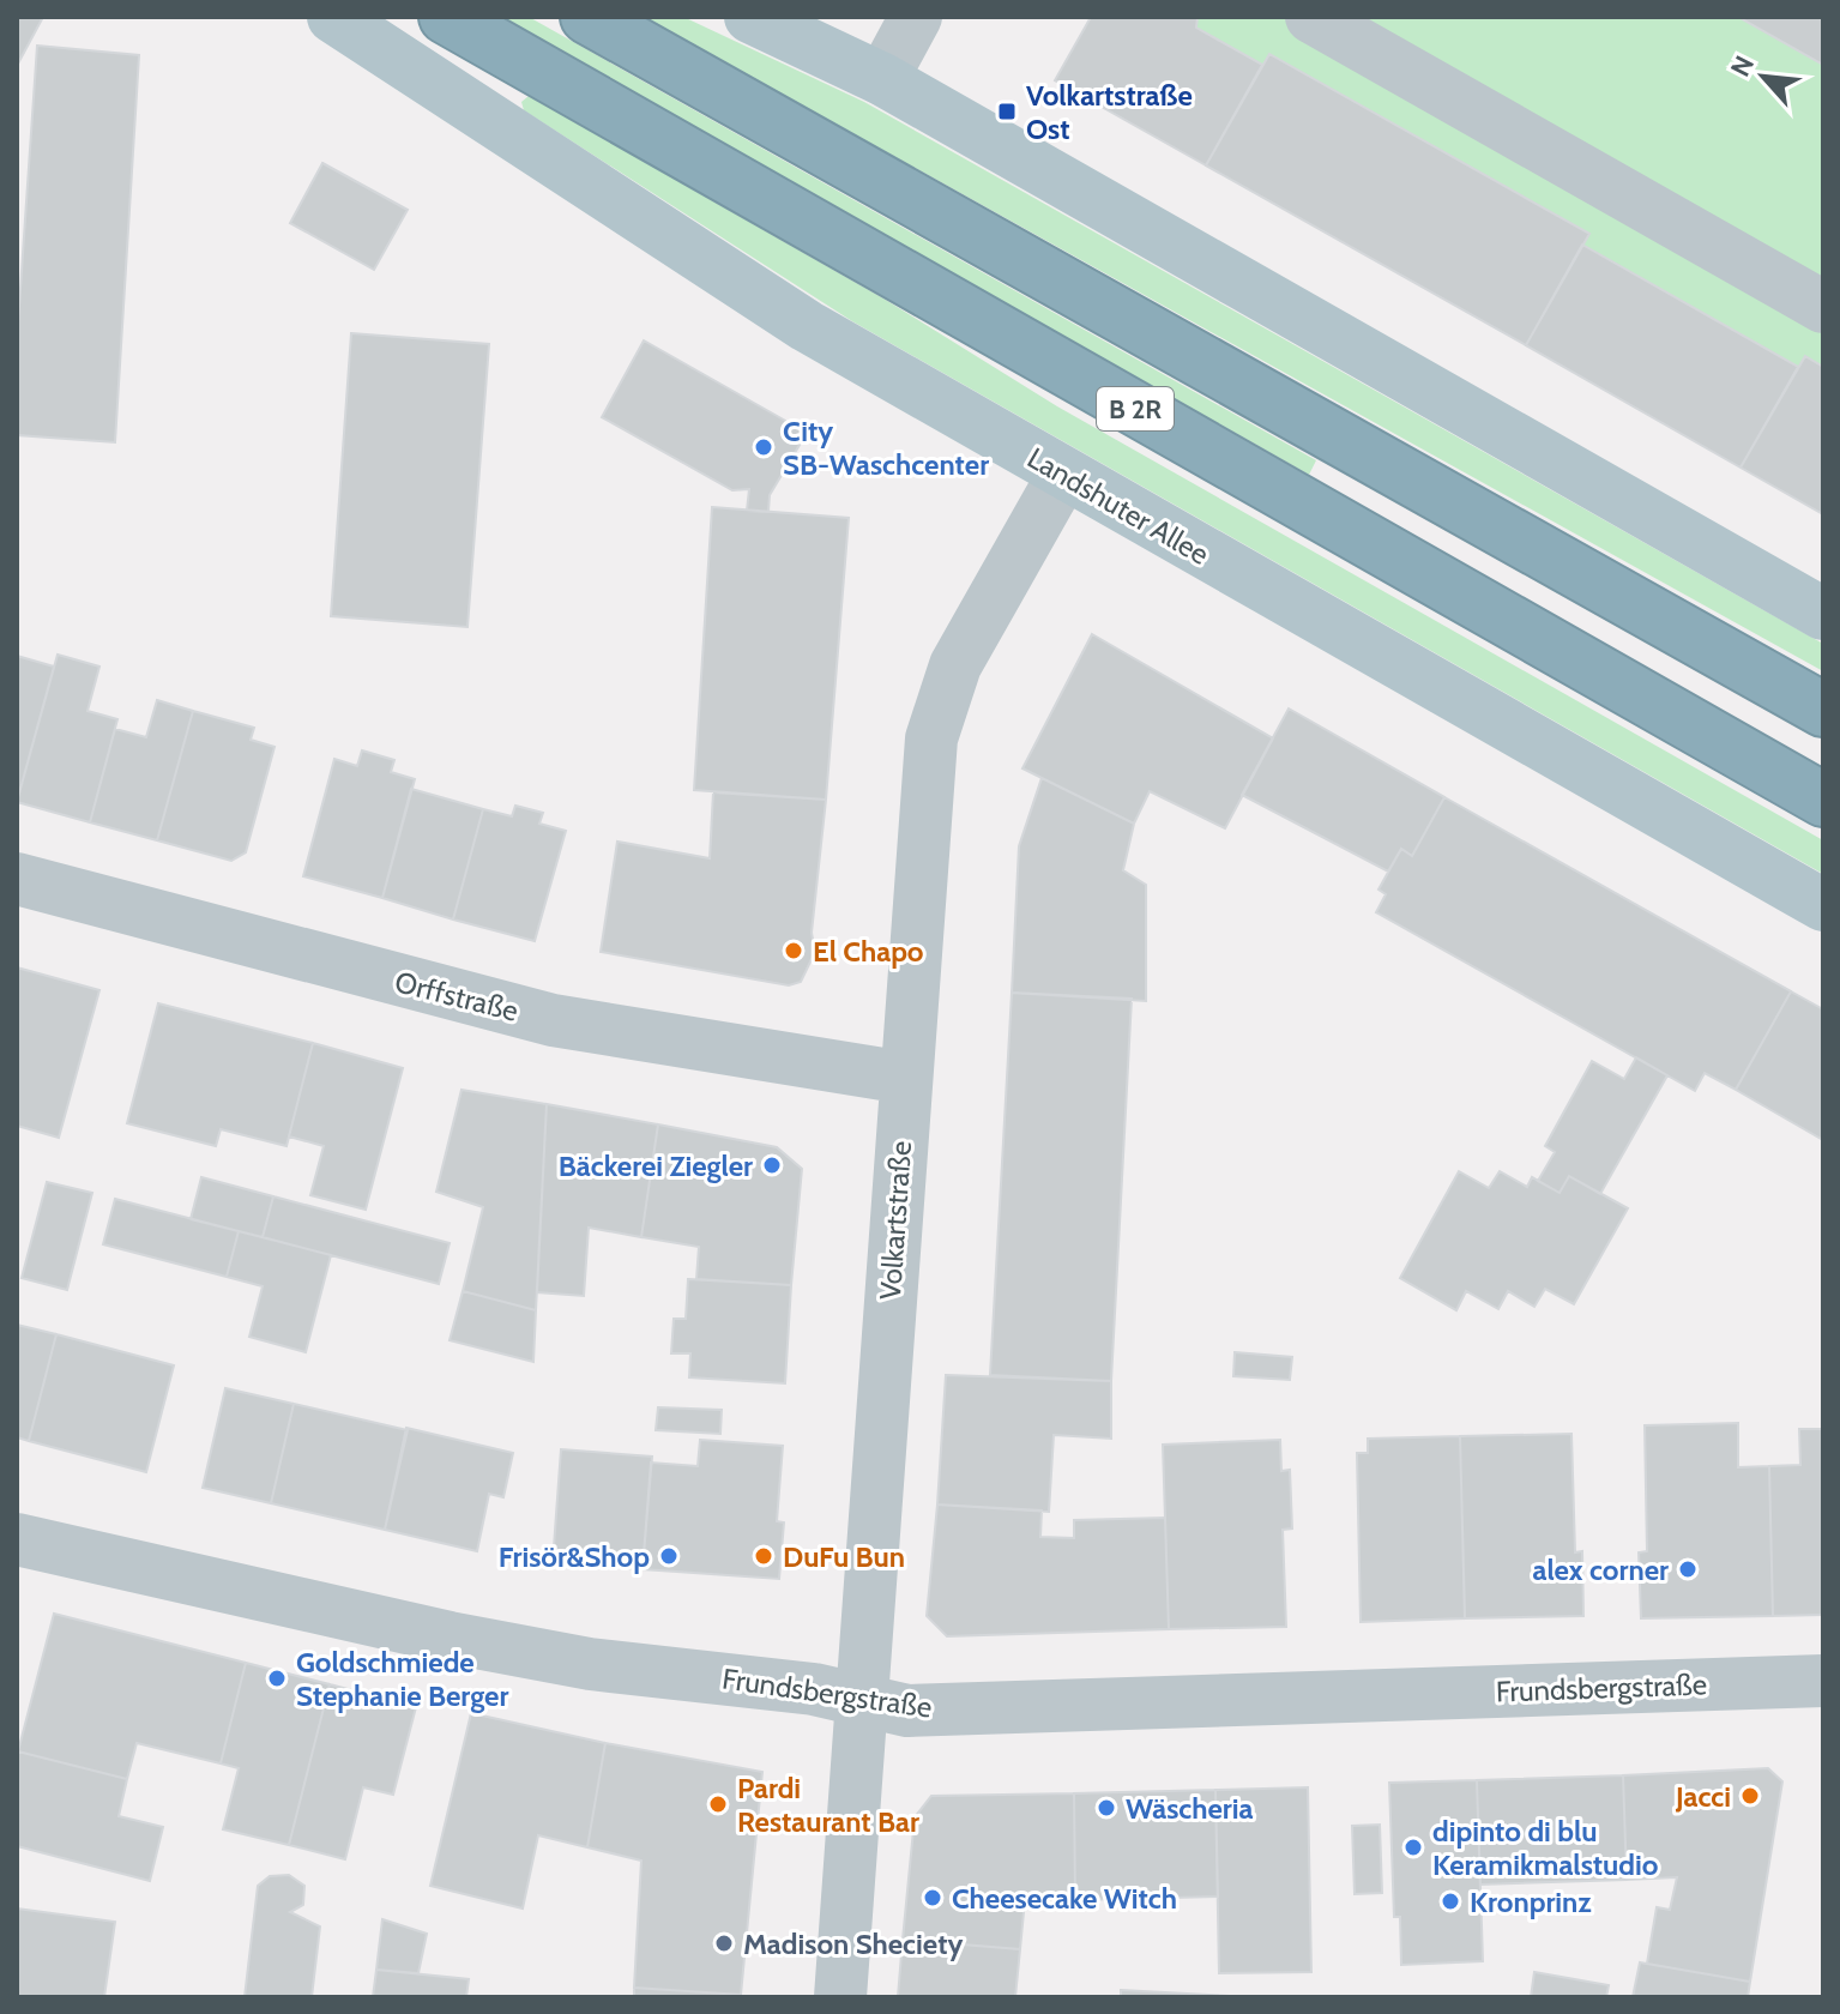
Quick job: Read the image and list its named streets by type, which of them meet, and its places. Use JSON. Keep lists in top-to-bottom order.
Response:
{
  "streets": {
    "highway": ["B 2R"],
    "main road": ["Landshuter Allee"],
    "street": ["Orffstraße", "Volkartstraße", "Frundsbergstraße"]
  },
  "crossings": [
    ["Landshuter Allee", "Volkartstraße"],
    ["Orffstraße", "Volkartstraße"],
    ["Volkartstraße", "Frundsbergstraße"]
  ],
  "places": {
    "transit": ["Volkartstraße Ost"],
    "other": [
      "City SB-Waschcenter",
      "El Chapo",
      "Bäckerei Ziegler",
      "Frisör&Shop",
      "DuFu Bun",
      "alex corner",
      "Goldschmiede Stephanie Berger",
      "Jacci",
      "Pardi Restaurant Bar",
      "Wäscheria",
      "dipinto di blu Keramikmalstudio",
      "Cheesecake Witch",
      "Kronprinz",
      "Madison Sheciety"
    ]
  },
  "north": "top left"
}
